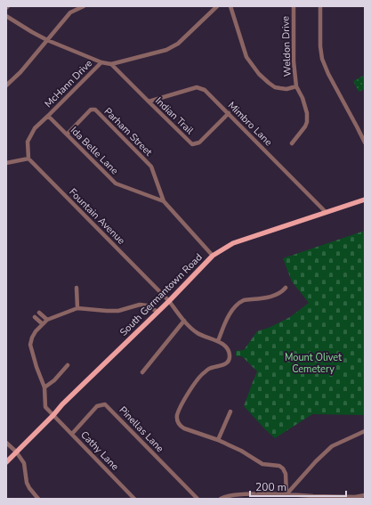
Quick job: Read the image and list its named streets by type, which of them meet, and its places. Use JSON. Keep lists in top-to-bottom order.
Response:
{
  "streets": {
    "main road": ["South Germantown Road"],
    "street": [
      "Weldon Drive",
      "McHann Drive",
      "Indian Trail",
      "Mimbro Lane",
      "Parham Street",
      "Ida Belle Lane",
      "Fountain Avenue",
      "Pinellas Lane",
      "Cathy Lane"
    ]
  },
  "crossings": [
    ["McHann Drive", "Indian Trail"],
    ["McHann Drive", "Ida Belle Lane"],
    ["McHann Drive", "Fountain Avenue"],
    ["Indian Trail", "Mimbro Lane"],
    ["Mimbro Lane", "South Germantown Road"],
    ["Parham Street", "Ida Belle Lane"],
    ["Ida Belle Lane", "South Germantown Road"],
    ["Fountain Avenue", "South Germantown Road"],
    ["South Germantown Road", "Cathy Lane"],
    ["Pinellas Lane", "Cathy Lane"]
  ],
  "parks": ["Mount Olivet Cemetery"],
  "scale_bar": "200 m"
}
